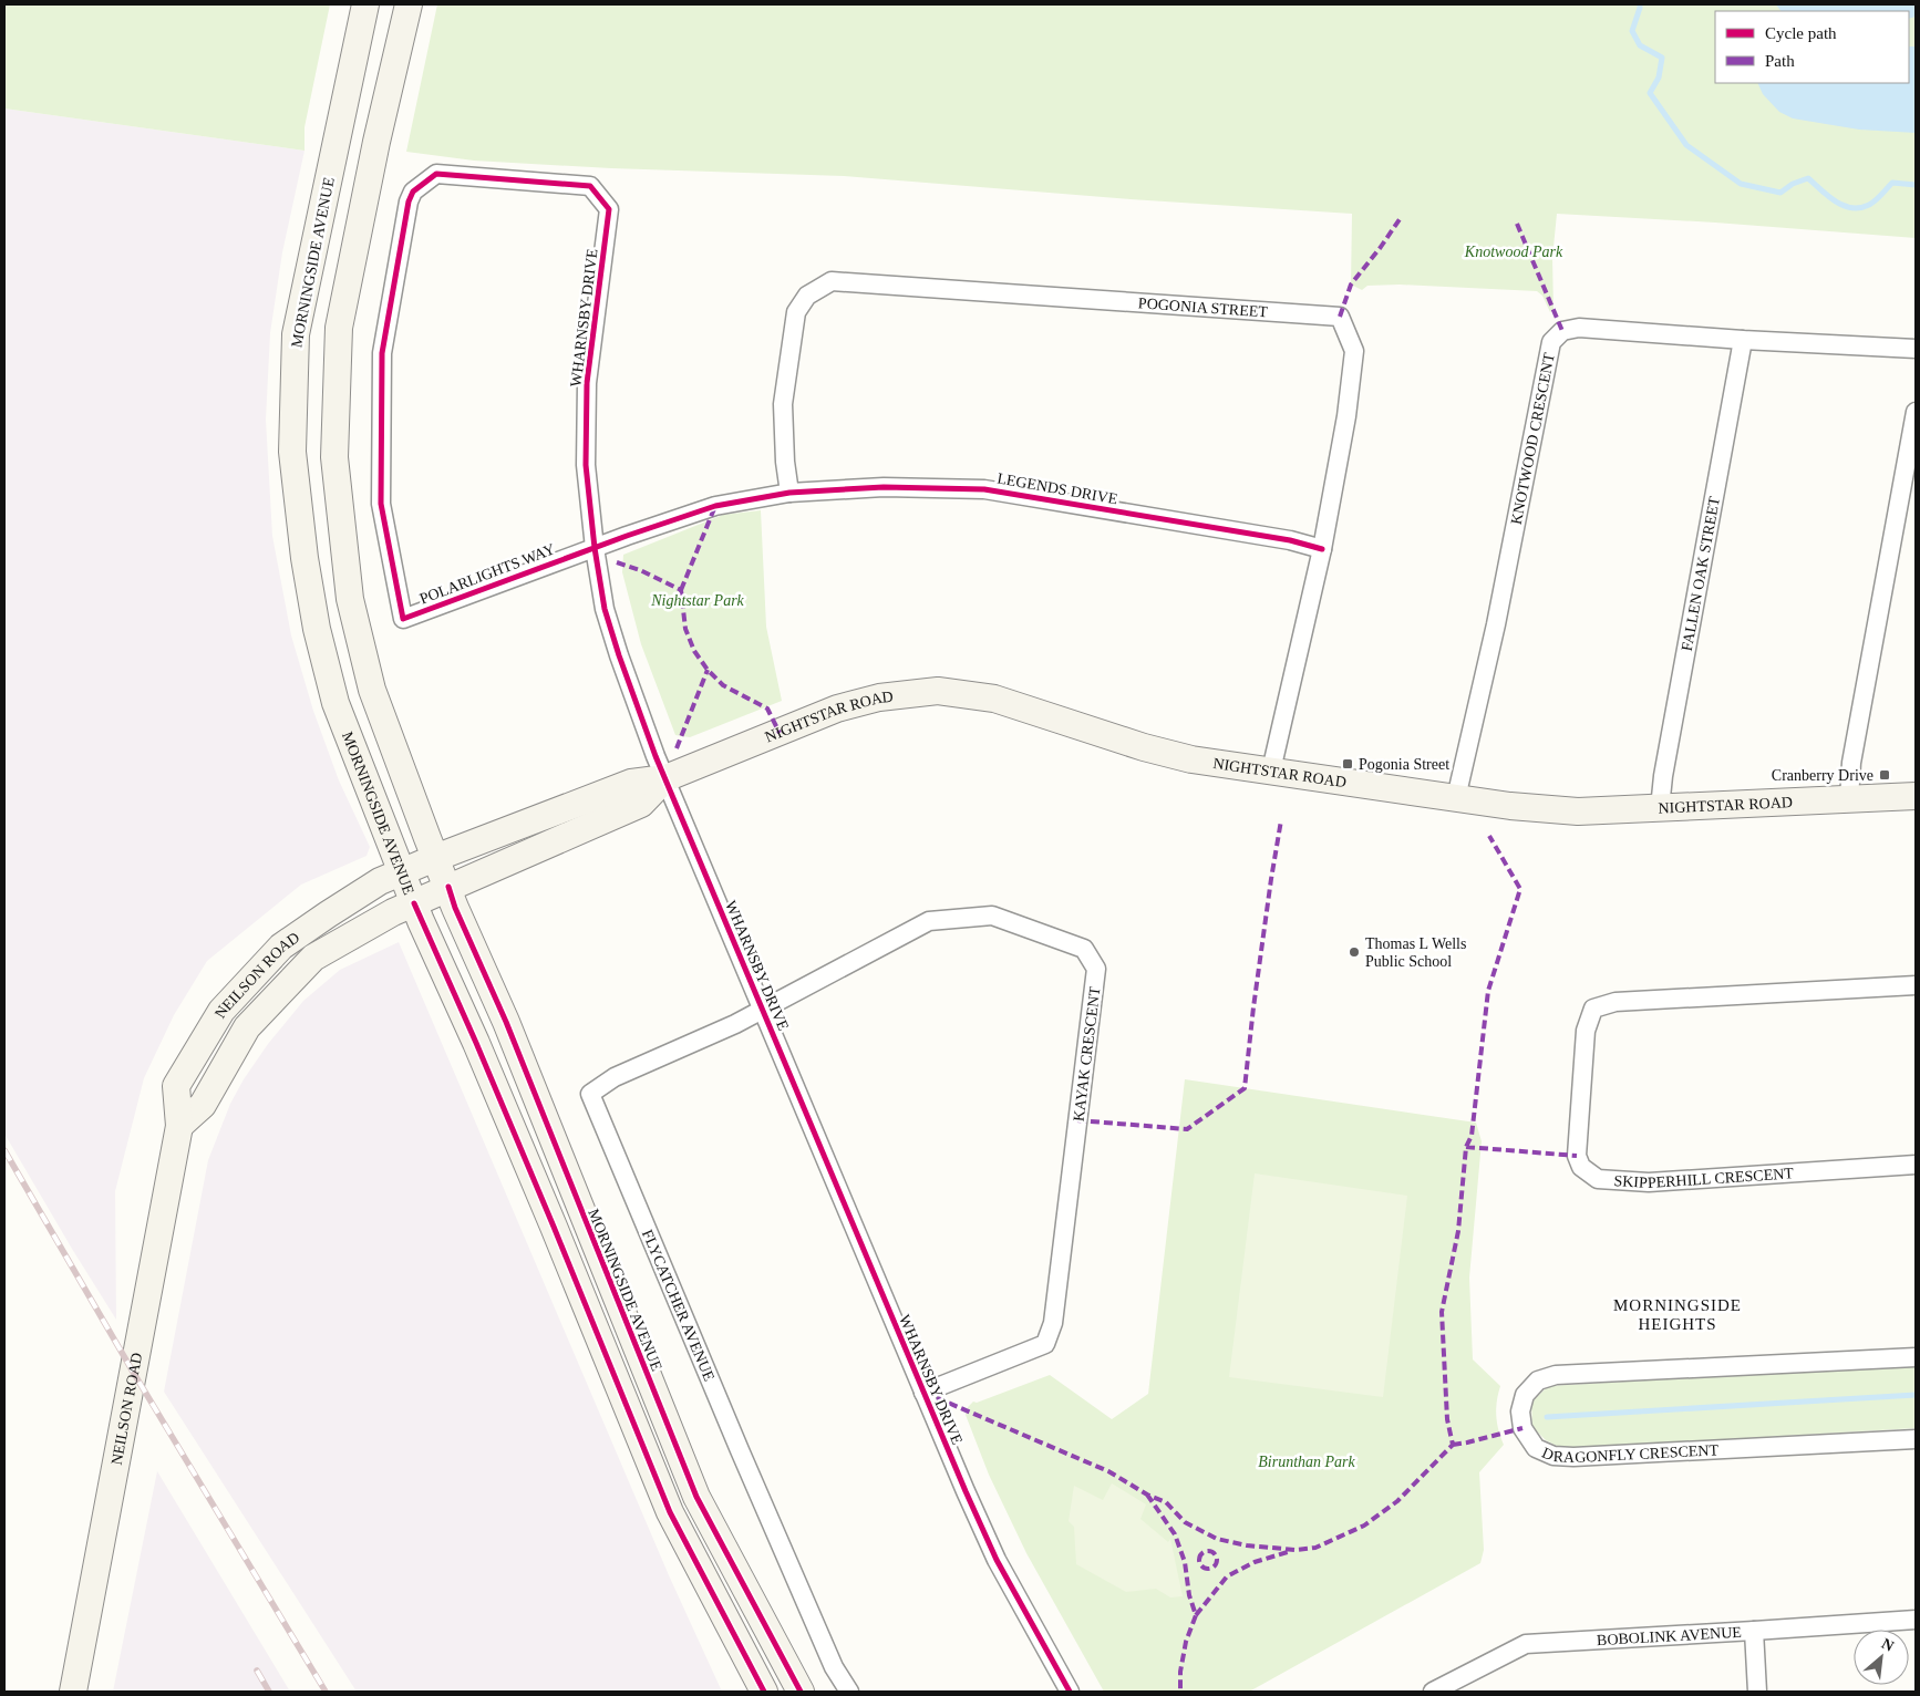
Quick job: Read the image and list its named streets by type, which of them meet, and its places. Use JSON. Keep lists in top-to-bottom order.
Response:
{
  "streets": {
    "main road": ["MORNINGSIDE AVENUE", "NIGHTSTAR ROAD", "NEILSON ROAD"],
    "street": [
      "POGONIA STREET",
      "WHARNSBY DRIVE",
      "KNOTWOOD CRESCENT",
      "LEGENDS DRIVE",
      "POLARLIGHTS WAY",
      "FALLEN OAK STREET",
      "KAYAK CRESCENT",
      "SKIPPERHILL CRESCENT",
      "FLYCATCHER AVENUE",
      "DRAGONFLY CRESCENT",
      "BOBOLINK AVENUE"
    ]
  },
  "crossings": [
    ["MORNINGSIDE AVENUE", "NIGHTSTAR ROAD"],
    ["MORNINGSIDE AVENUE", "NEILSON ROAD"],
    ["POGONIA STREET", "LEGENDS DRIVE"],
    ["POGONIA STREET", "NIGHTSTAR ROAD"],
    ["WHARNSBY DRIVE", "LEGENDS DRIVE"],
    ["WHARNSBY DRIVE", "POLARLIGHTS WAY"],
    ["WHARNSBY DRIVE", "NIGHTSTAR ROAD"],
    ["WHARNSBY DRIVE", "KAYAK CRESCENT"],
    ["WHARNSBY DRIVE", "FLYCATCHER AVENUE"],
    ["KNOTWOOD CRESCENT", "FALLEN OAK STREET"],
    ["KNOTWOOD CRESCENT", "NIGHTSTAR ROAD"],
    ["LEGENDS DRIVE", "POLARLIGHTS WAY"],
    ["FALLEN OAK STREET", "NIGHTSTAR ROAD"],
    ["NIGHTSTAR ROAD", "NEILSON ROAD"],
    ["KAYAK CRESCENT", "FLYCATCHER AVENUE"]
  ],
  "districts": ["MORNINGSIDE HEIGHTS"],
  "parks": ["Knotwood Park", "Nightstar Park", "Birunthan Park"],
  "places": {
    "transit": ["Pogonia Street", "Cranberry Drive"],
    "other": ["Thomas L Wells Public School"]
  },
  "legend": ["Cycle path", "Path"],
  "north": "top right"
}
